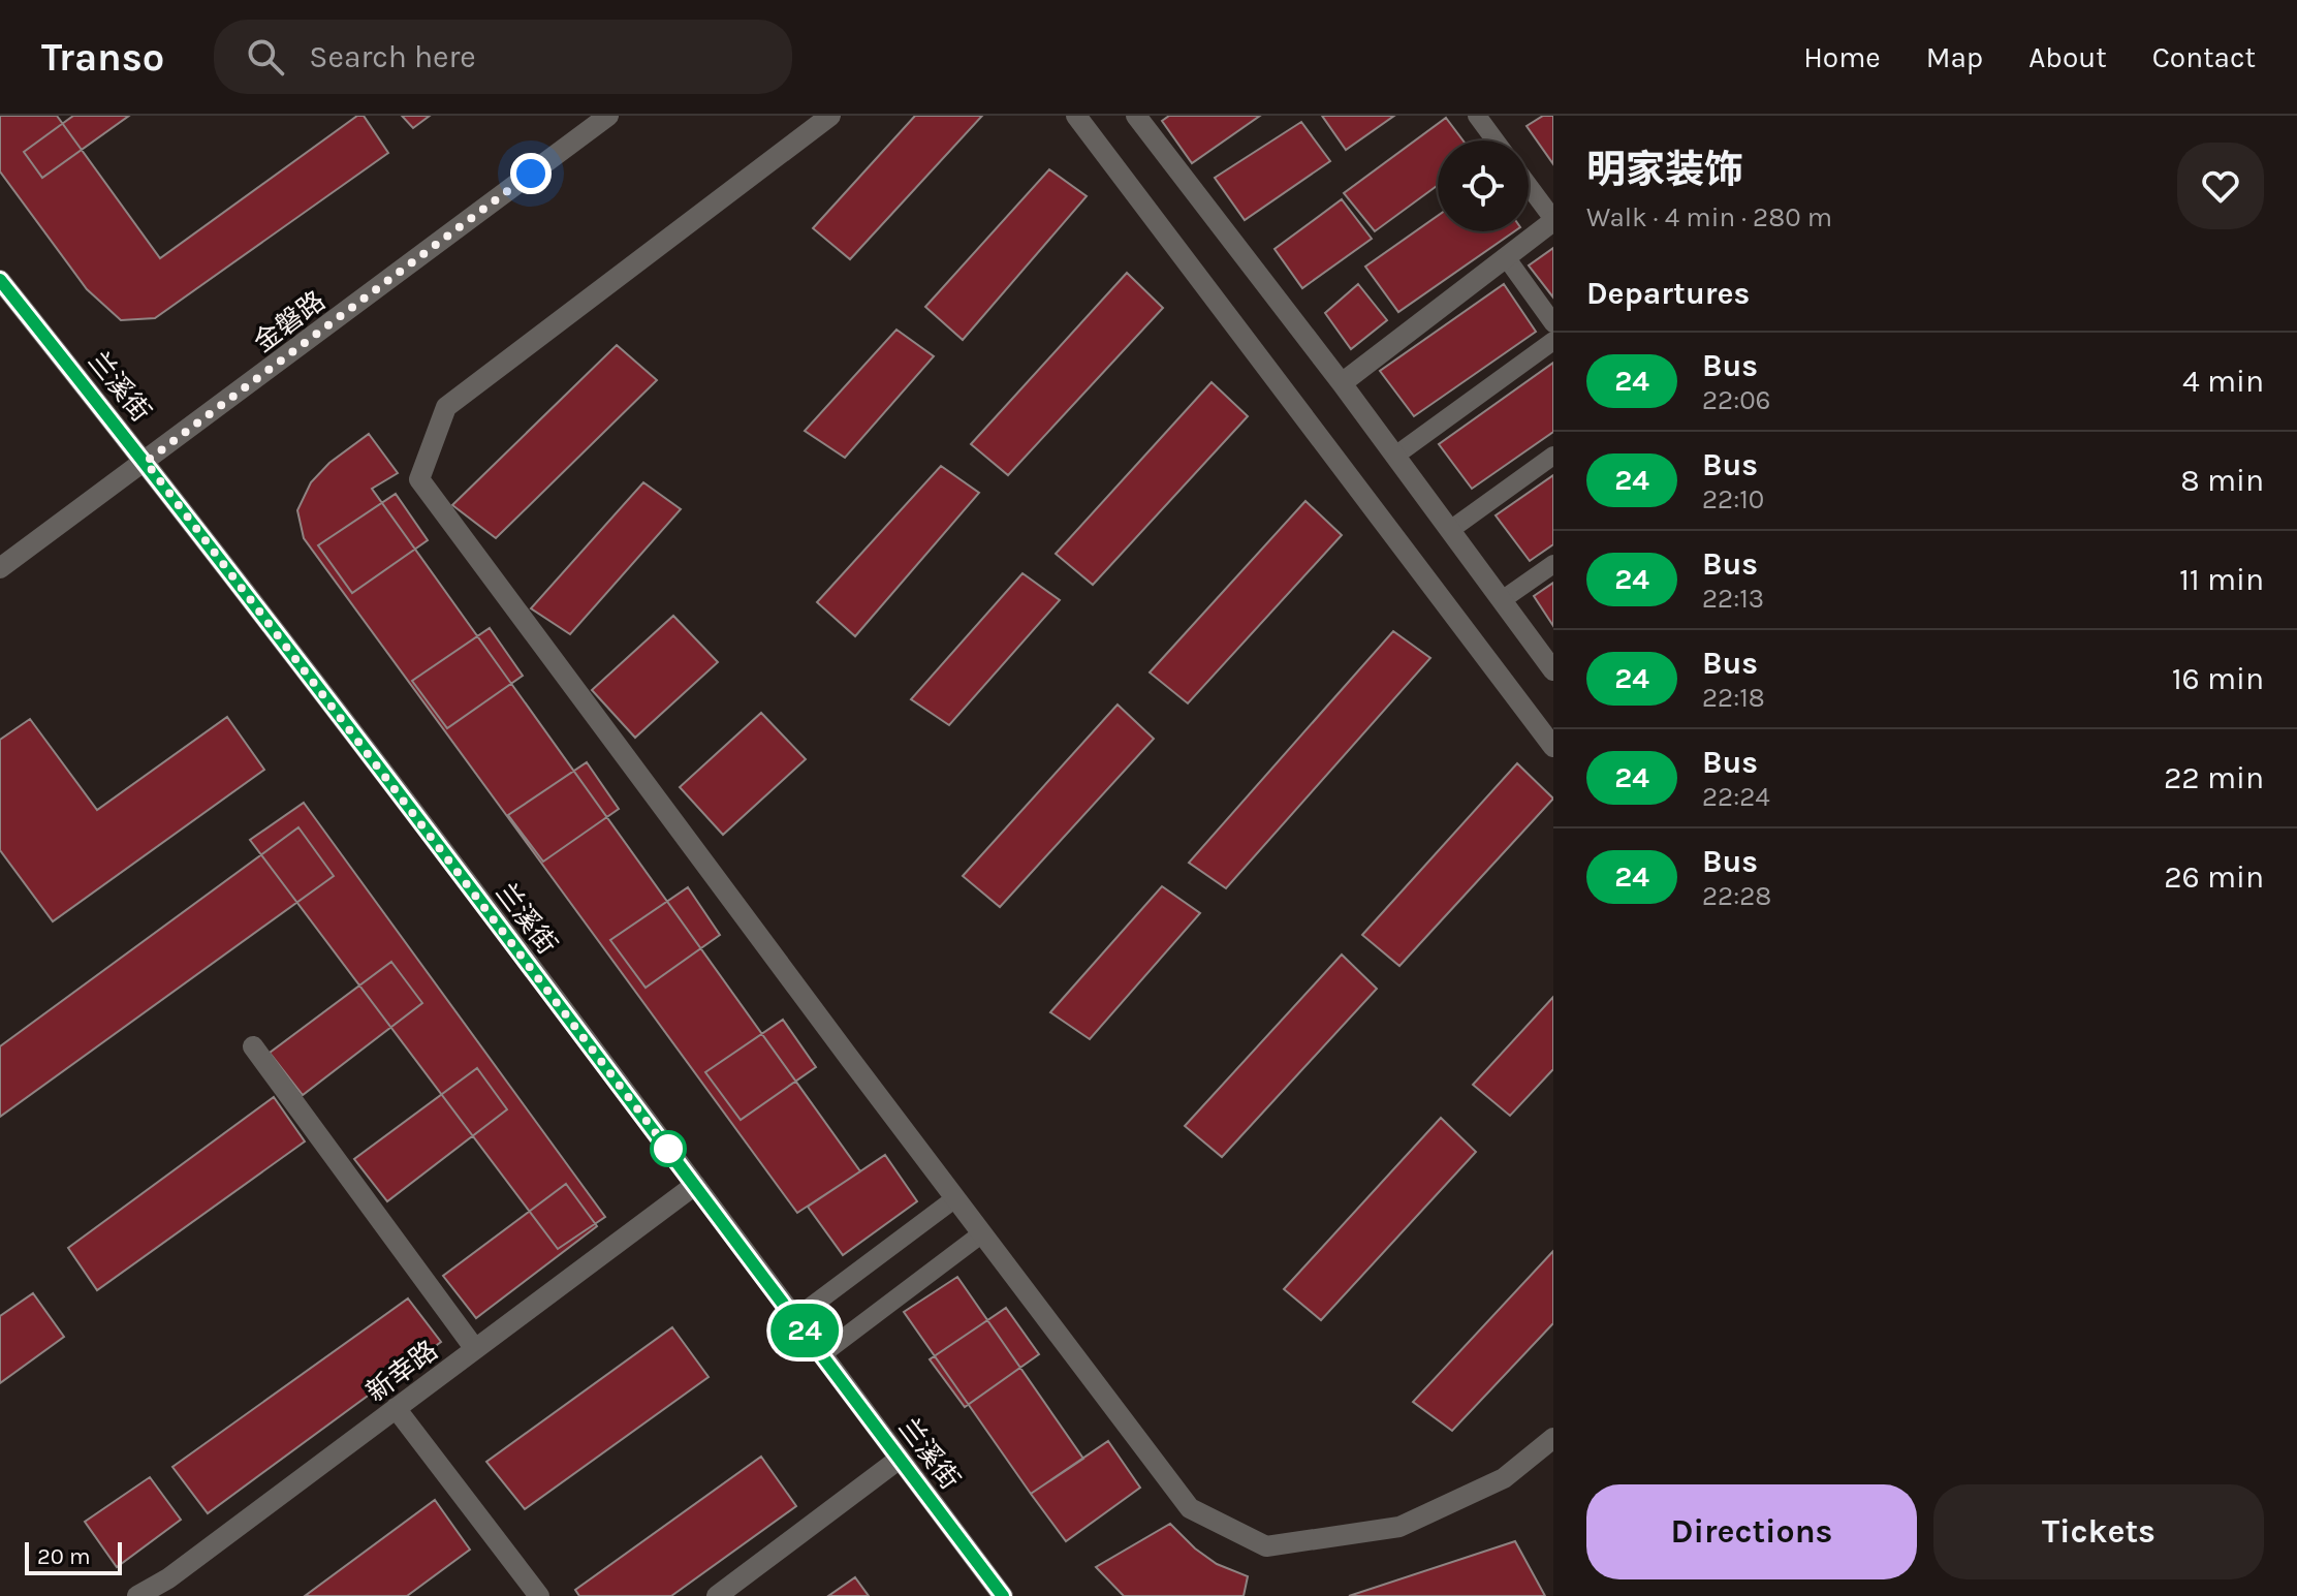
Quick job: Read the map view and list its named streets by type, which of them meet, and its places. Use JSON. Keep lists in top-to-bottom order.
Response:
{
  "streets": {
    "street": ["金磐路", "兰溪街", "新幸路"]
  },
  "crossings": [
    ["金磐路", "兰溪街"],
    ["兰溪街", "新幸路"]
  ],
  "lines": ["bus line 24"],
  "scale_bar": "20 m",
  "page": {
    "header": "Transo",
    "search": "Search here",
    "nav": [
      "Home",
      "Map",
      "About",
      "Contact"
    ],
    "on_map": "24",
    "heading": [
      ["明家装饰", "Walk · 4 min · 280 m"],
      "Departures"
    ],
    "list": [
      {
        "mark": "24",
        "name": "Bus",
        "note": "22:06",
        "value": "4 min"
      },
      {
        "mark": "24",
        "name": "Bus",
        "note": "22:10",
        "value": "8 min"
      },
      {
        "mark": "24",
        "name": "Bus",
        "note": "22:13",
        "value": "11 min"
      },
      {
        "mark": "24",
        "name": "Bus",
        "note": "22:18",
        "value": "16 min"
      },
      {
        "mark": "24",
        "name": "Bus",
        "note": "22:24",
        "value": "22 min"
      },
      {
        "mark": "24",
        "name": "Bus",
        "note": "22:28",
        "value": "26 min"
      }
    ],
    "buttons": ["Directions", "Tickets"],
    "scale": "20 m"
  }
}
